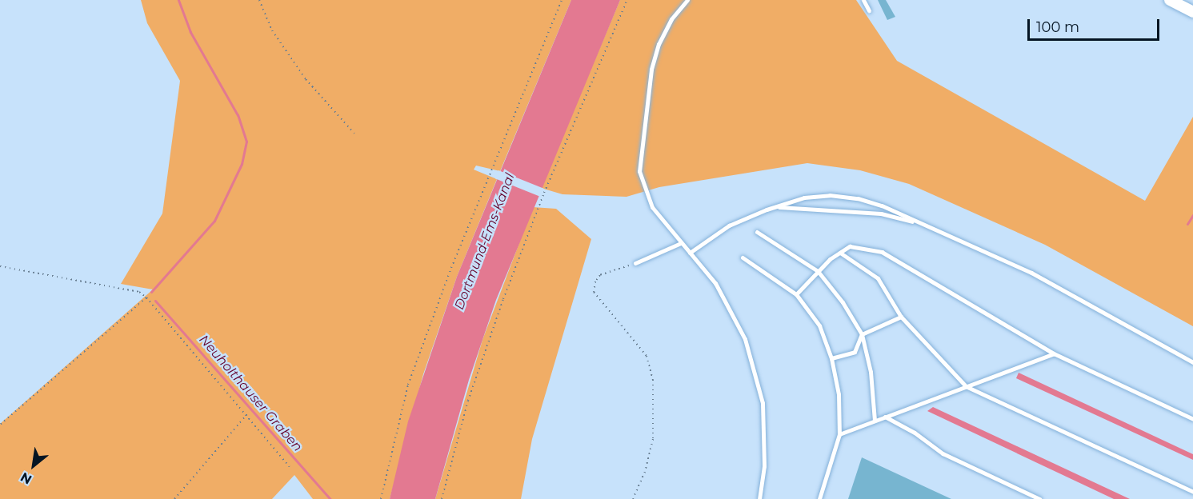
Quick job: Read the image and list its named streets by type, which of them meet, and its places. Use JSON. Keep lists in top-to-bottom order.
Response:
{
  "water": ["Dortmund-Ems-Kanal", "Neuholthauser Graben"],
  "scale_bar": "100 m",
  "north": "bottom left"
}
